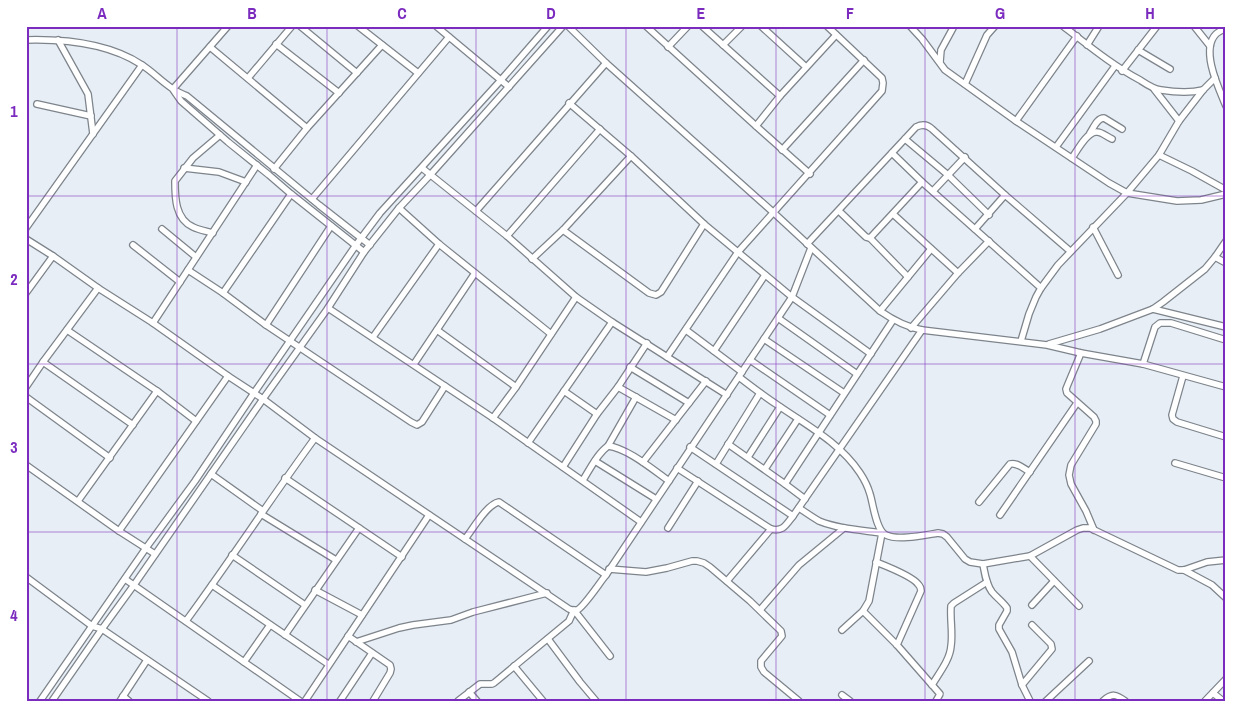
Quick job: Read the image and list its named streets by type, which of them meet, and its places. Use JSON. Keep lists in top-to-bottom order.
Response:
{
  "grid": {
    "columns": [
      "A",
      "B",
      "C",
      "D",
      "E",
      "F",
      "G",
      "H"
    ],
    "rows": [
      "1",
      "2",
      "3",
      "4"
    ]
  }
}
